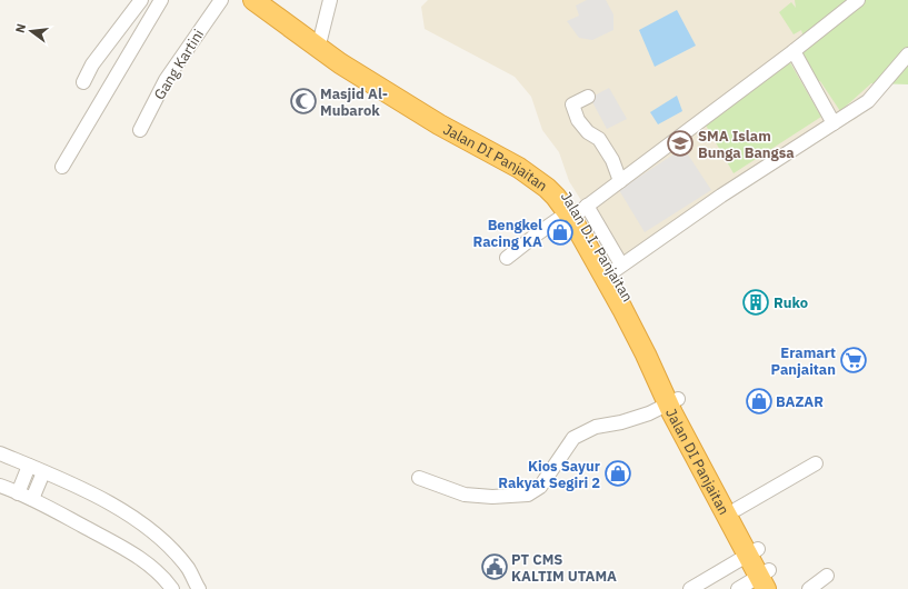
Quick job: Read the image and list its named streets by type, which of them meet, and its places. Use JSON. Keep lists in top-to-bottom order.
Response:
{
  "streets": {
    "highway": ["Jalan DI Panjaitan", "Jalan D.I. Panjaitan"],
    "street": ["Gang Kartini"]
  },
  "crossings": [
    ["Jalan DI Panjaitan", "Jalan D.I. Panjaitan"]
  ],
  "places": {
    "mosque": ["Masjid Al- Mubarok"],
    "school or university": ["SMA Islam Bunga Bangsa"],
    "shop": ["Bengkel Racing KA", "BAZAR", "Kios Sayur Rakyat Segiri 2"],
    "building": ["Ruko"],
    "supermarket": ["Eramart Panjaitan"],
    "public building": ["PT CMS KALTIM UTAMA"]
  },
  "north": "left"
}
